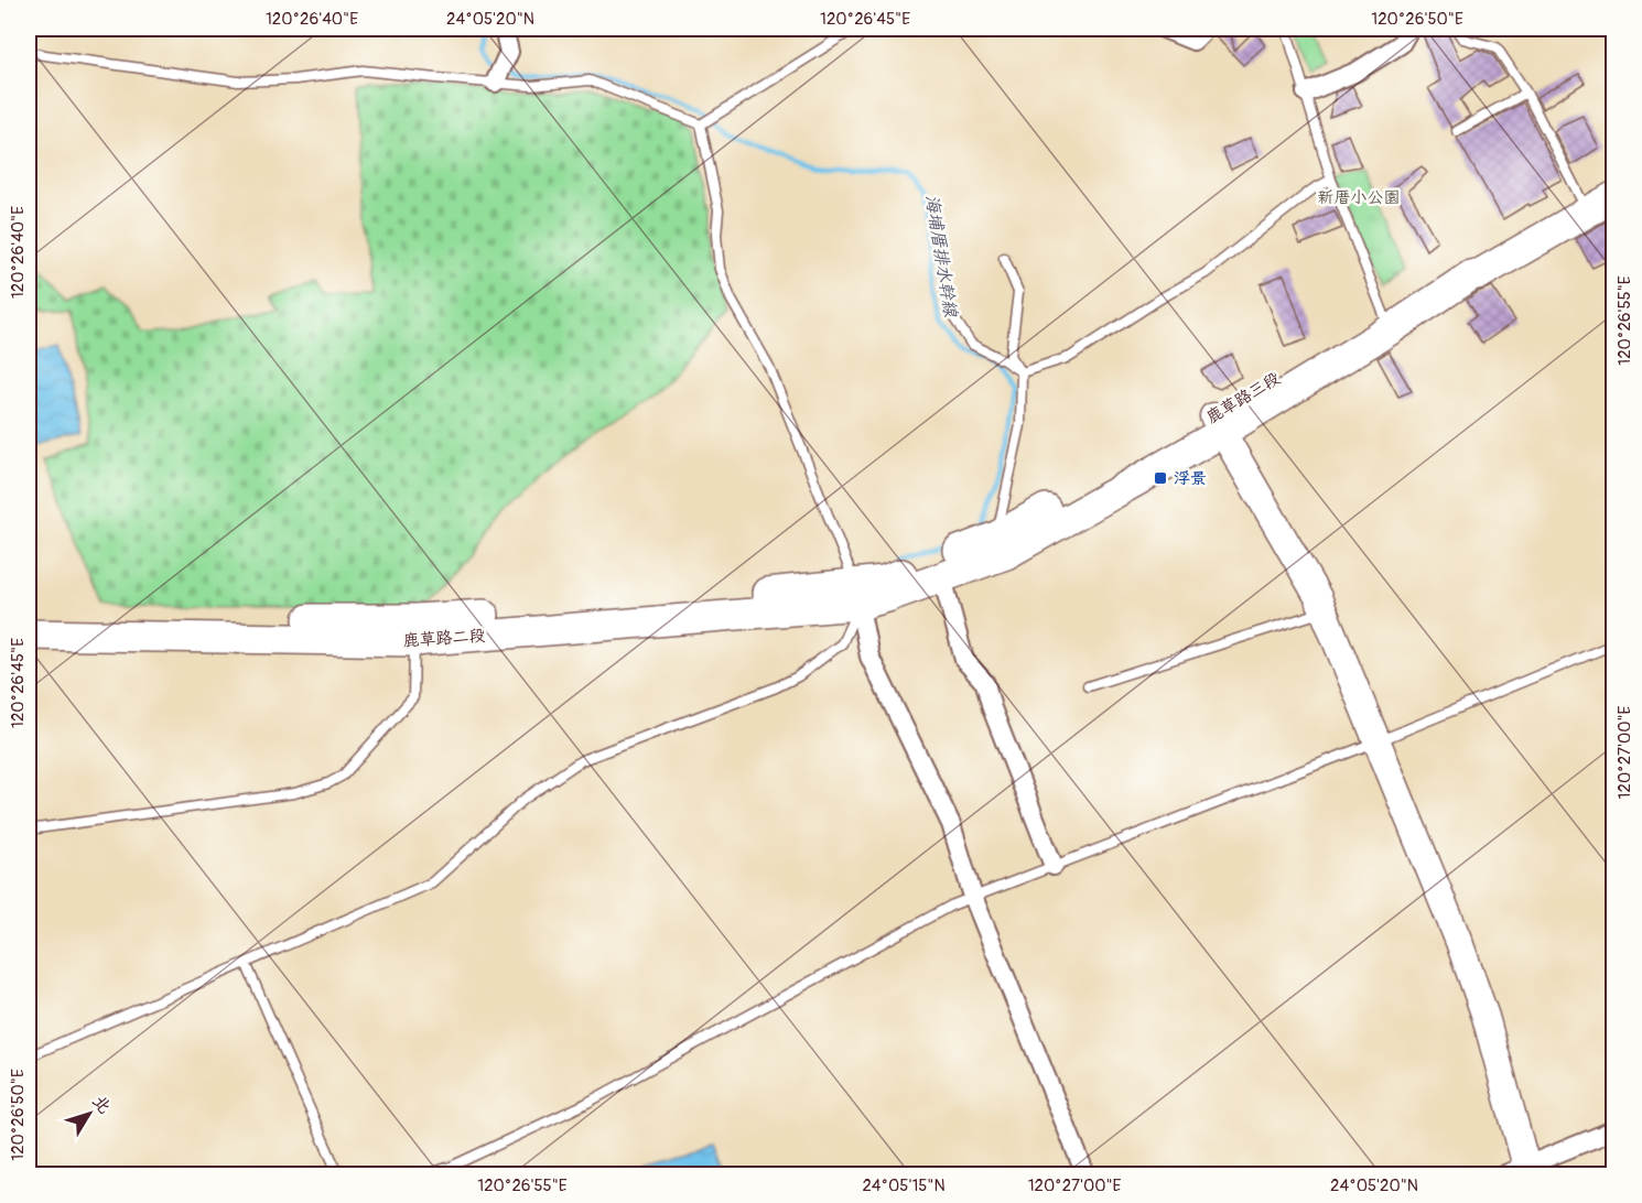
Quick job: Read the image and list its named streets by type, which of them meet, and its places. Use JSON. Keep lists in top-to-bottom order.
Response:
{
  "streets": {
    "main road": ["鹿草路三段", "鹿草路二段"]
  },
  "crossings": [
    ["鹿草路三段", "鹿草路二段"]
  ],
  "water": ["海埔厝排水幹線"],
  "parks": ["新厝小公園"],
  "places": {
    "transit": ["浮景"]
  },
  "north": "top right",
  "coordinates": [
    "120°26'40\"E",
    "24°05'20\"N",
    "120°26'45\"E",
    "120°26'50\"E",
    "120°26'55\"E",
    "120°27'00\"E",
    "24°05'15\"N"
  ]
}
